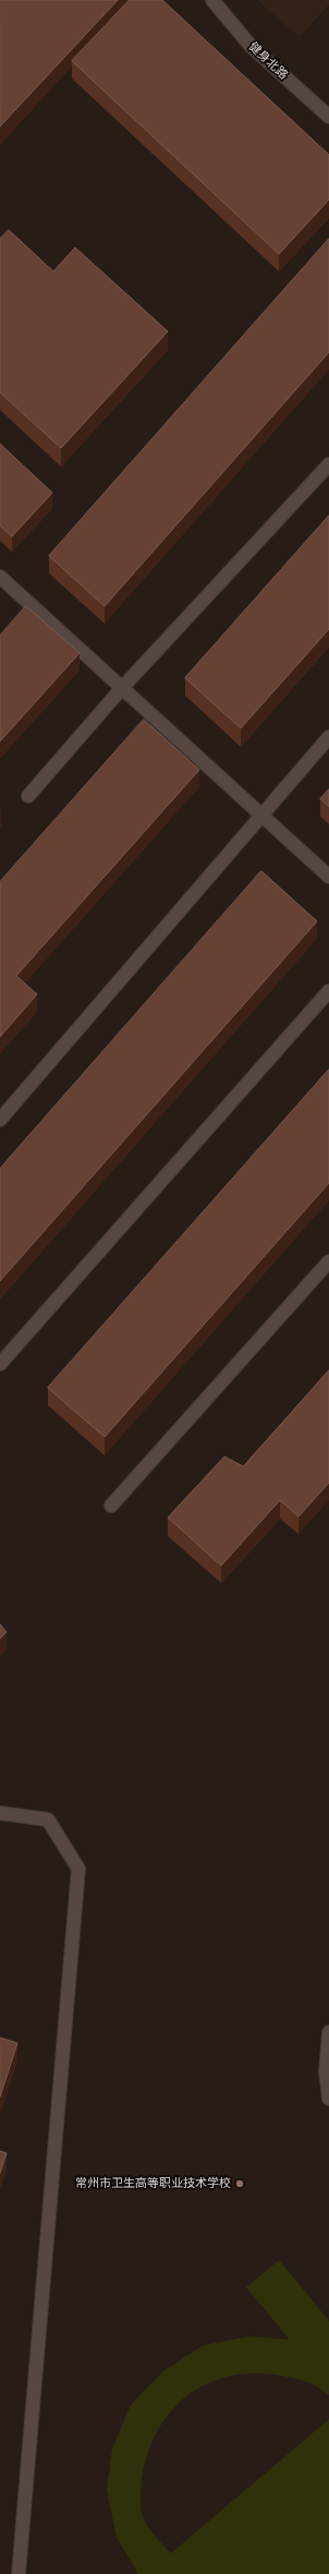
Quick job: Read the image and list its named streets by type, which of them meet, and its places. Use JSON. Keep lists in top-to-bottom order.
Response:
{
  "streets": {
    "street": ["健身北路"]
  },
  "places": ["常州市卫生高等职业技术学校"]
}
